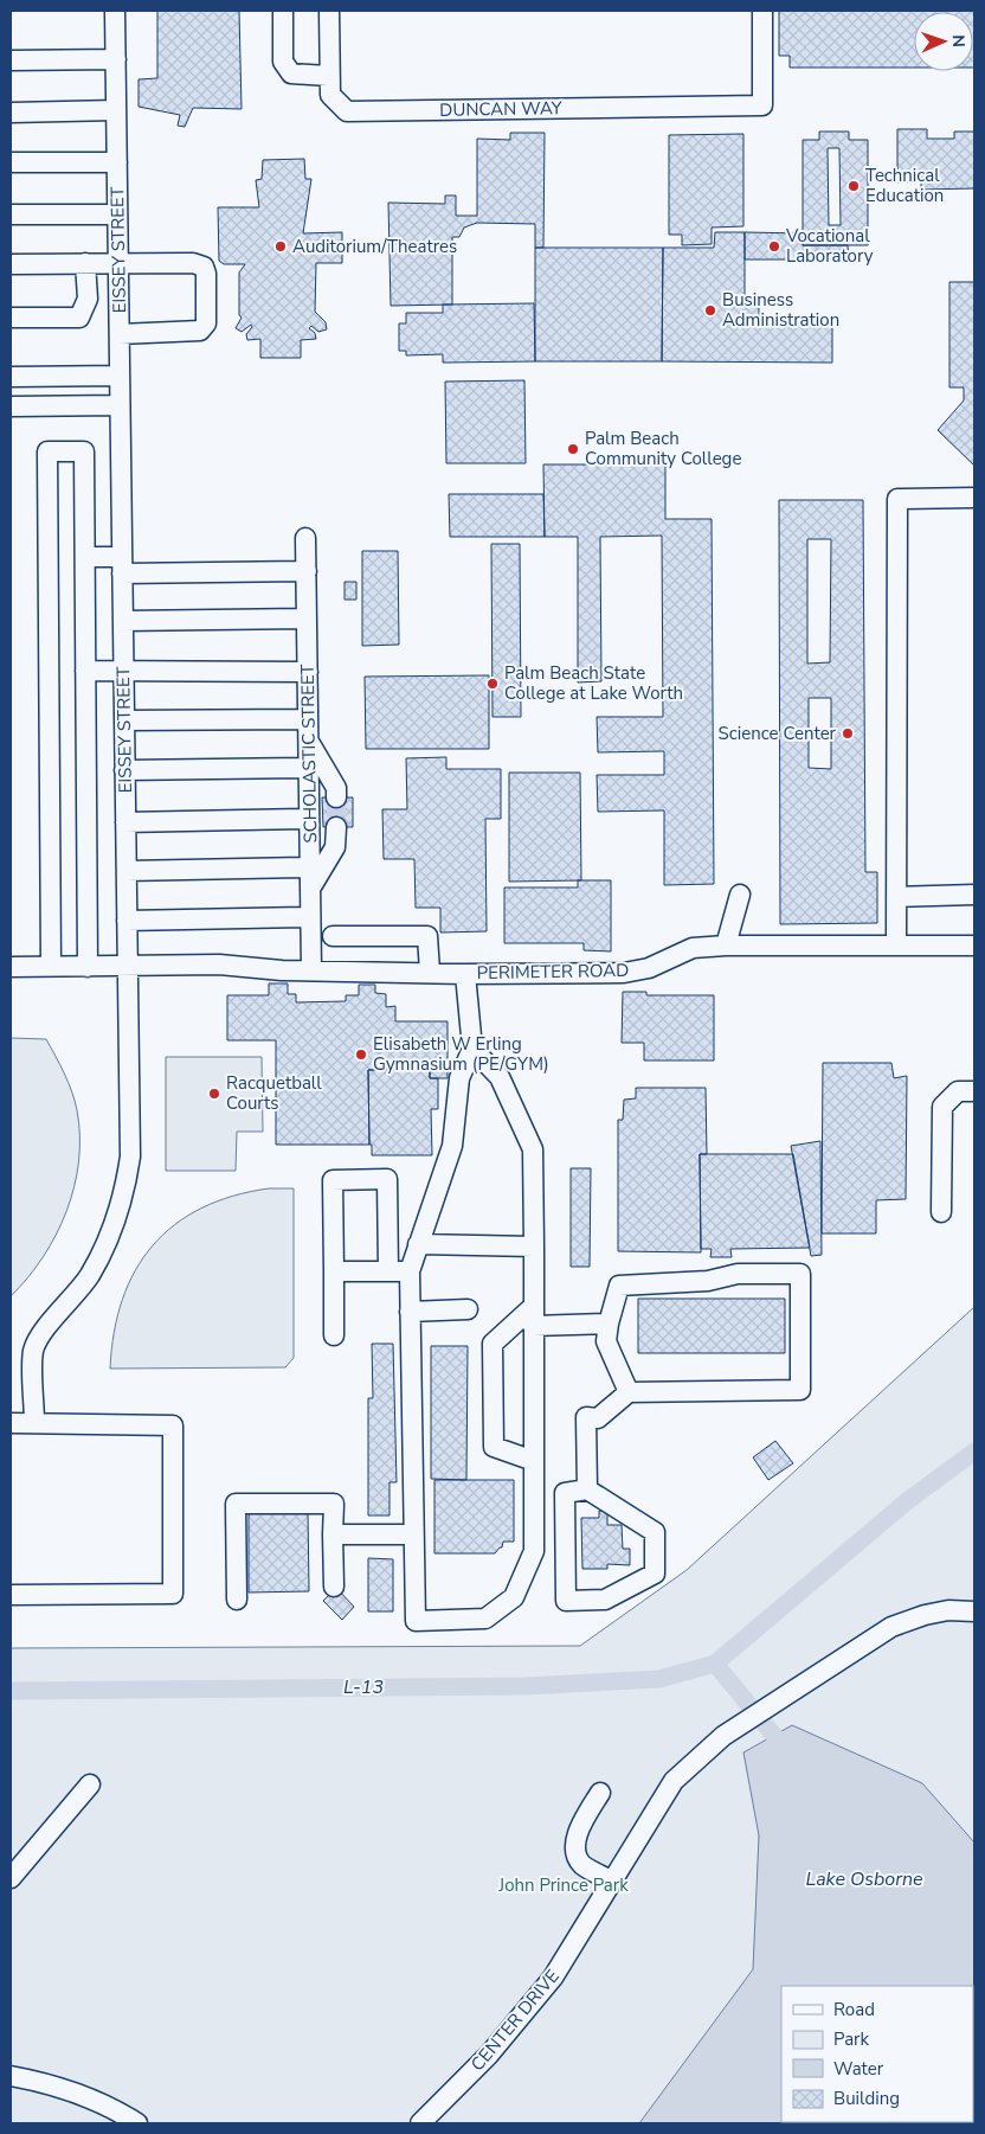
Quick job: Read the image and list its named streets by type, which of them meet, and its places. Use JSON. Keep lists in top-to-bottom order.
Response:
{
  "streets": {
    "street": [
      "DUNCAN WAY",
      "EISSEY STREET",
      "SCHOLASTIC STREET",
      "PERIMETER ROAD",
      "CENTER DRIVE"
    ]
  },
  "crossings": [
    ["EISSEY STREET", "PERIMETER ROAD"],
    ["SCHOLASTIC STREET", "PERIMETER ROAD"]
  ],
  "water": ["L-13", "Lake Osborne"],
  "parks": ["John Prince Park"],
  "places": [
    "Technical Education",
    "Auditorium/Theatres",
    "Vocational Laboratory",
    "Business Administration",
    "Palm Beach Community College",
    "Palm Beach State College at Lake Worth",
    "Science Center",
    "Elisabeth W Erling Gymnasium (PE/GYM)",
    "Racquetball Courts"
  ],
  "legend": [
    "Road",
    "Park",
    "Water",
    "Building"
  ],
  "north": "right"
}
